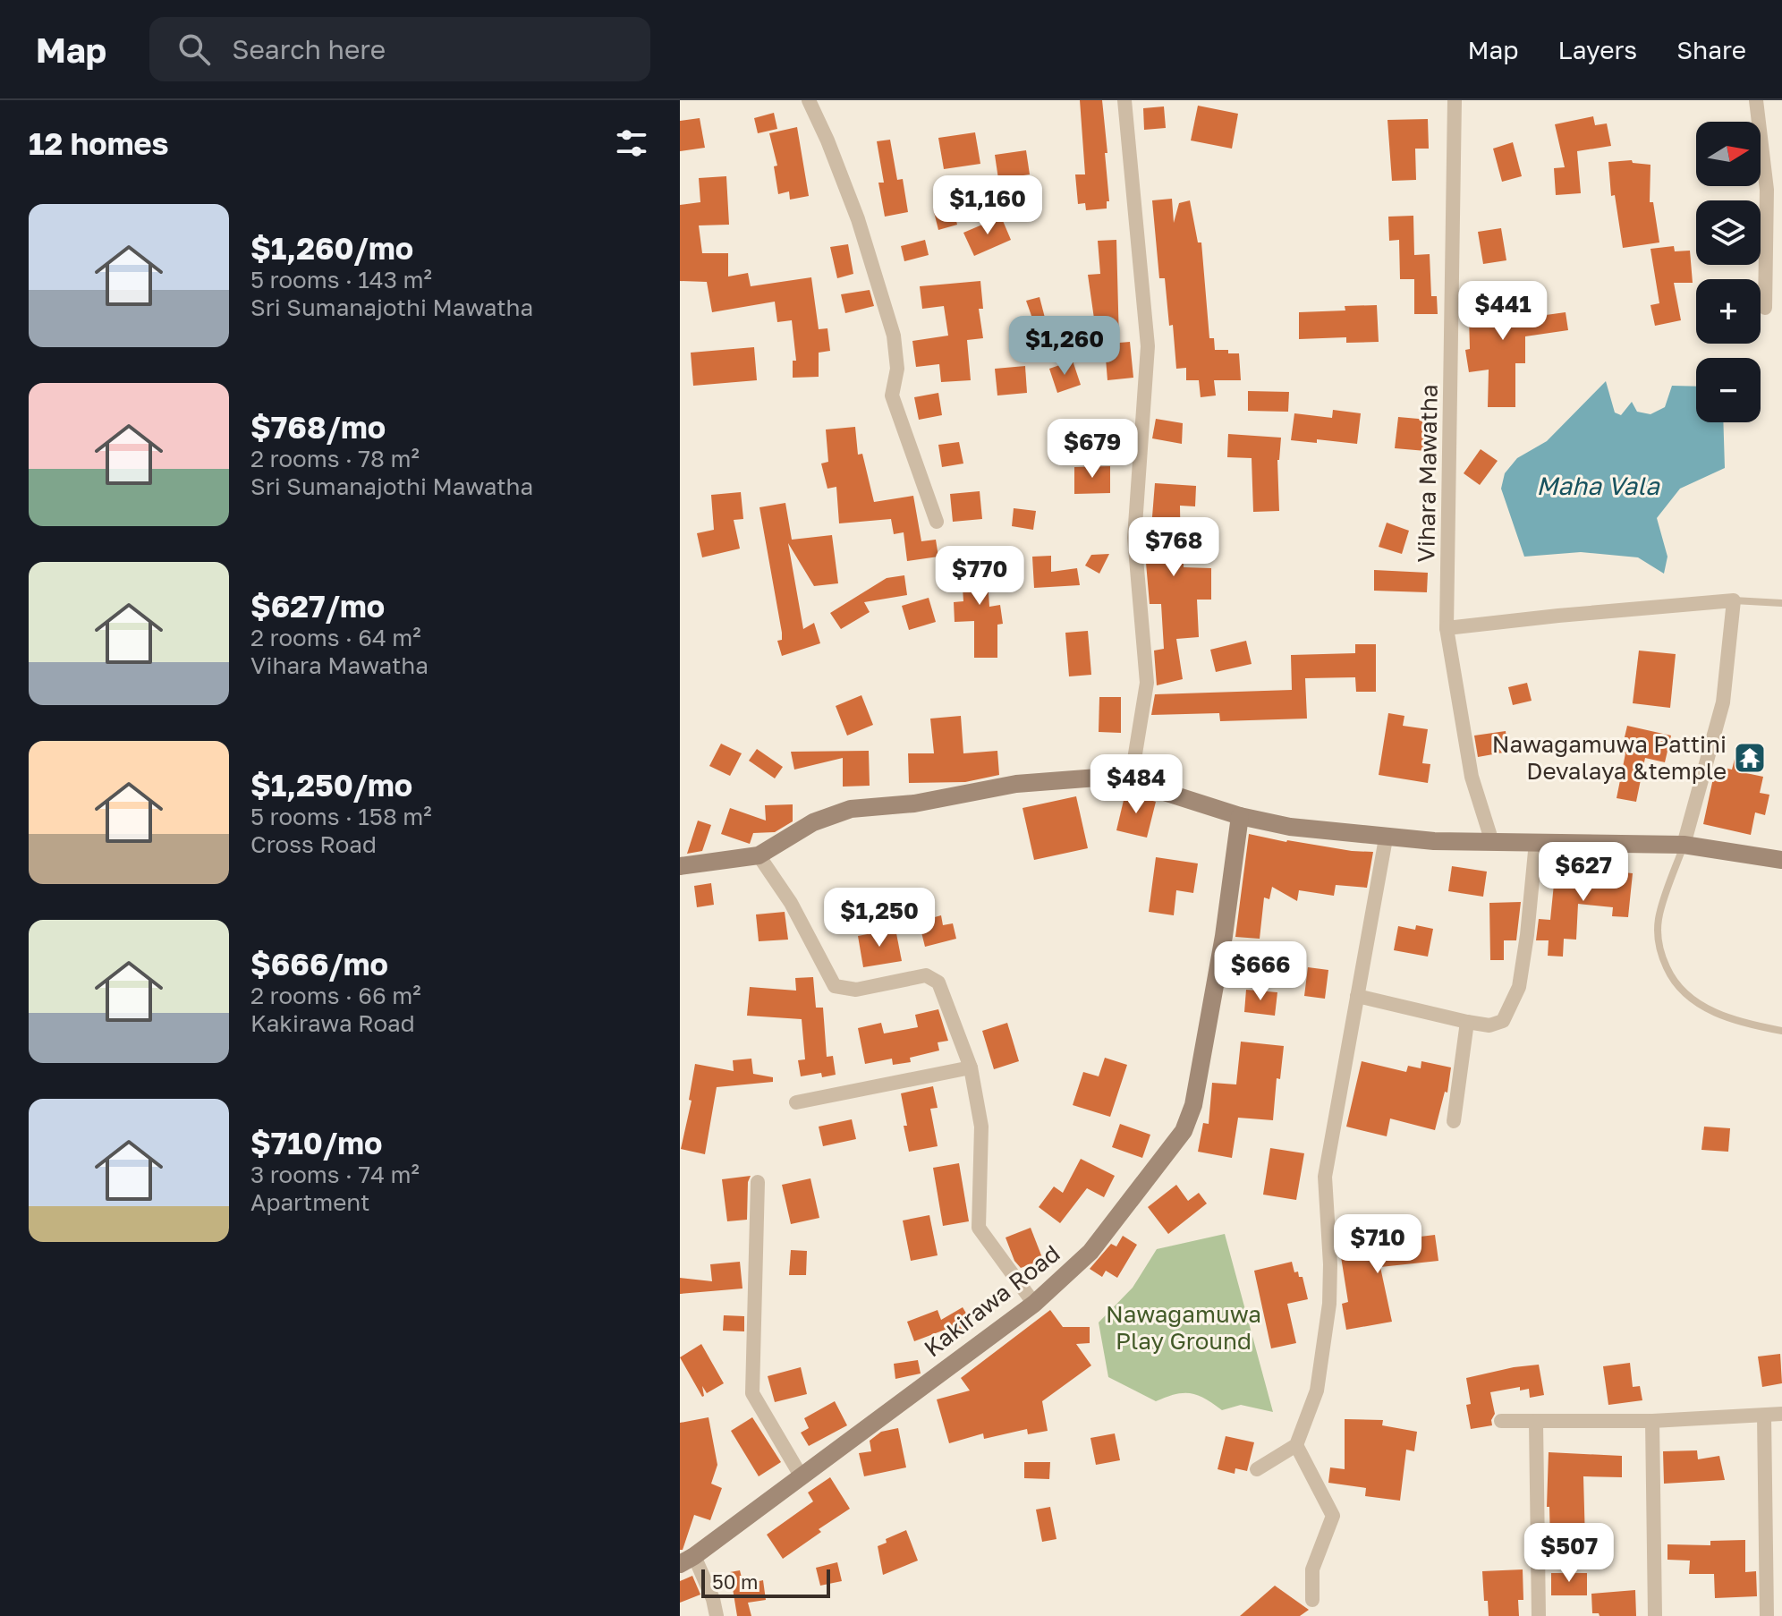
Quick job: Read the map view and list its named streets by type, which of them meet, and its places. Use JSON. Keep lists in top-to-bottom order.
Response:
{
  "streets": {
    "street": ["Vihara Mawatha", "Kakirawa Road"]
  },
  "water": ["Maha Vala"],
  "parks": ["Nawagamuwa Play Ground"],
  "places": {
    "temple": ["Nawagamuwa Pattini Devalaya &temple"]
  },
  "scale_bar": "50 m",
  "north": "right",
  "page": {
    "header": "Map",
    "search": "Search here",
    "nav": ["Map", "Layers", "Share"],
    "heading": "12 homes",
    "map_buttons": ["+", "−"],
    "price": [
      "$1,160",
      "$441",
      "$1,260",
      "$679",
      "$768",
      "$770",
      "$484",
      "$627",
      "$1,250",
      "$666",
      "$710",
      "$507"
    ],
    "list": [
      {
        "name": "$1,260/mo",
        "note": "5 rooms · 143 m² · Sri Sumanajothi Mawatha"
      },
      {
        "name": "$768/mo",
        "note": "2 rooms · 78 m² · Sri Sumanajothi Mawatha"
      },
      {
        "name": "$627/mo",
        "note": "2 rooms · 64 m² · Vihara Mawatha"
      },
      {
        "name": "$1,250/mo",
        "note": "5 rooms · 158 m² · Cross Road"
      },
      {
        "name": "$666/mo",
        "note": "2 rooms · 66 m² · Kakirawa Road"
      },
      {
        "name": "$710/mo",
        "note": "3 rooms · 74 m² · Apartment"
      }
    ],
    "scale": "50 m"
  }
}
